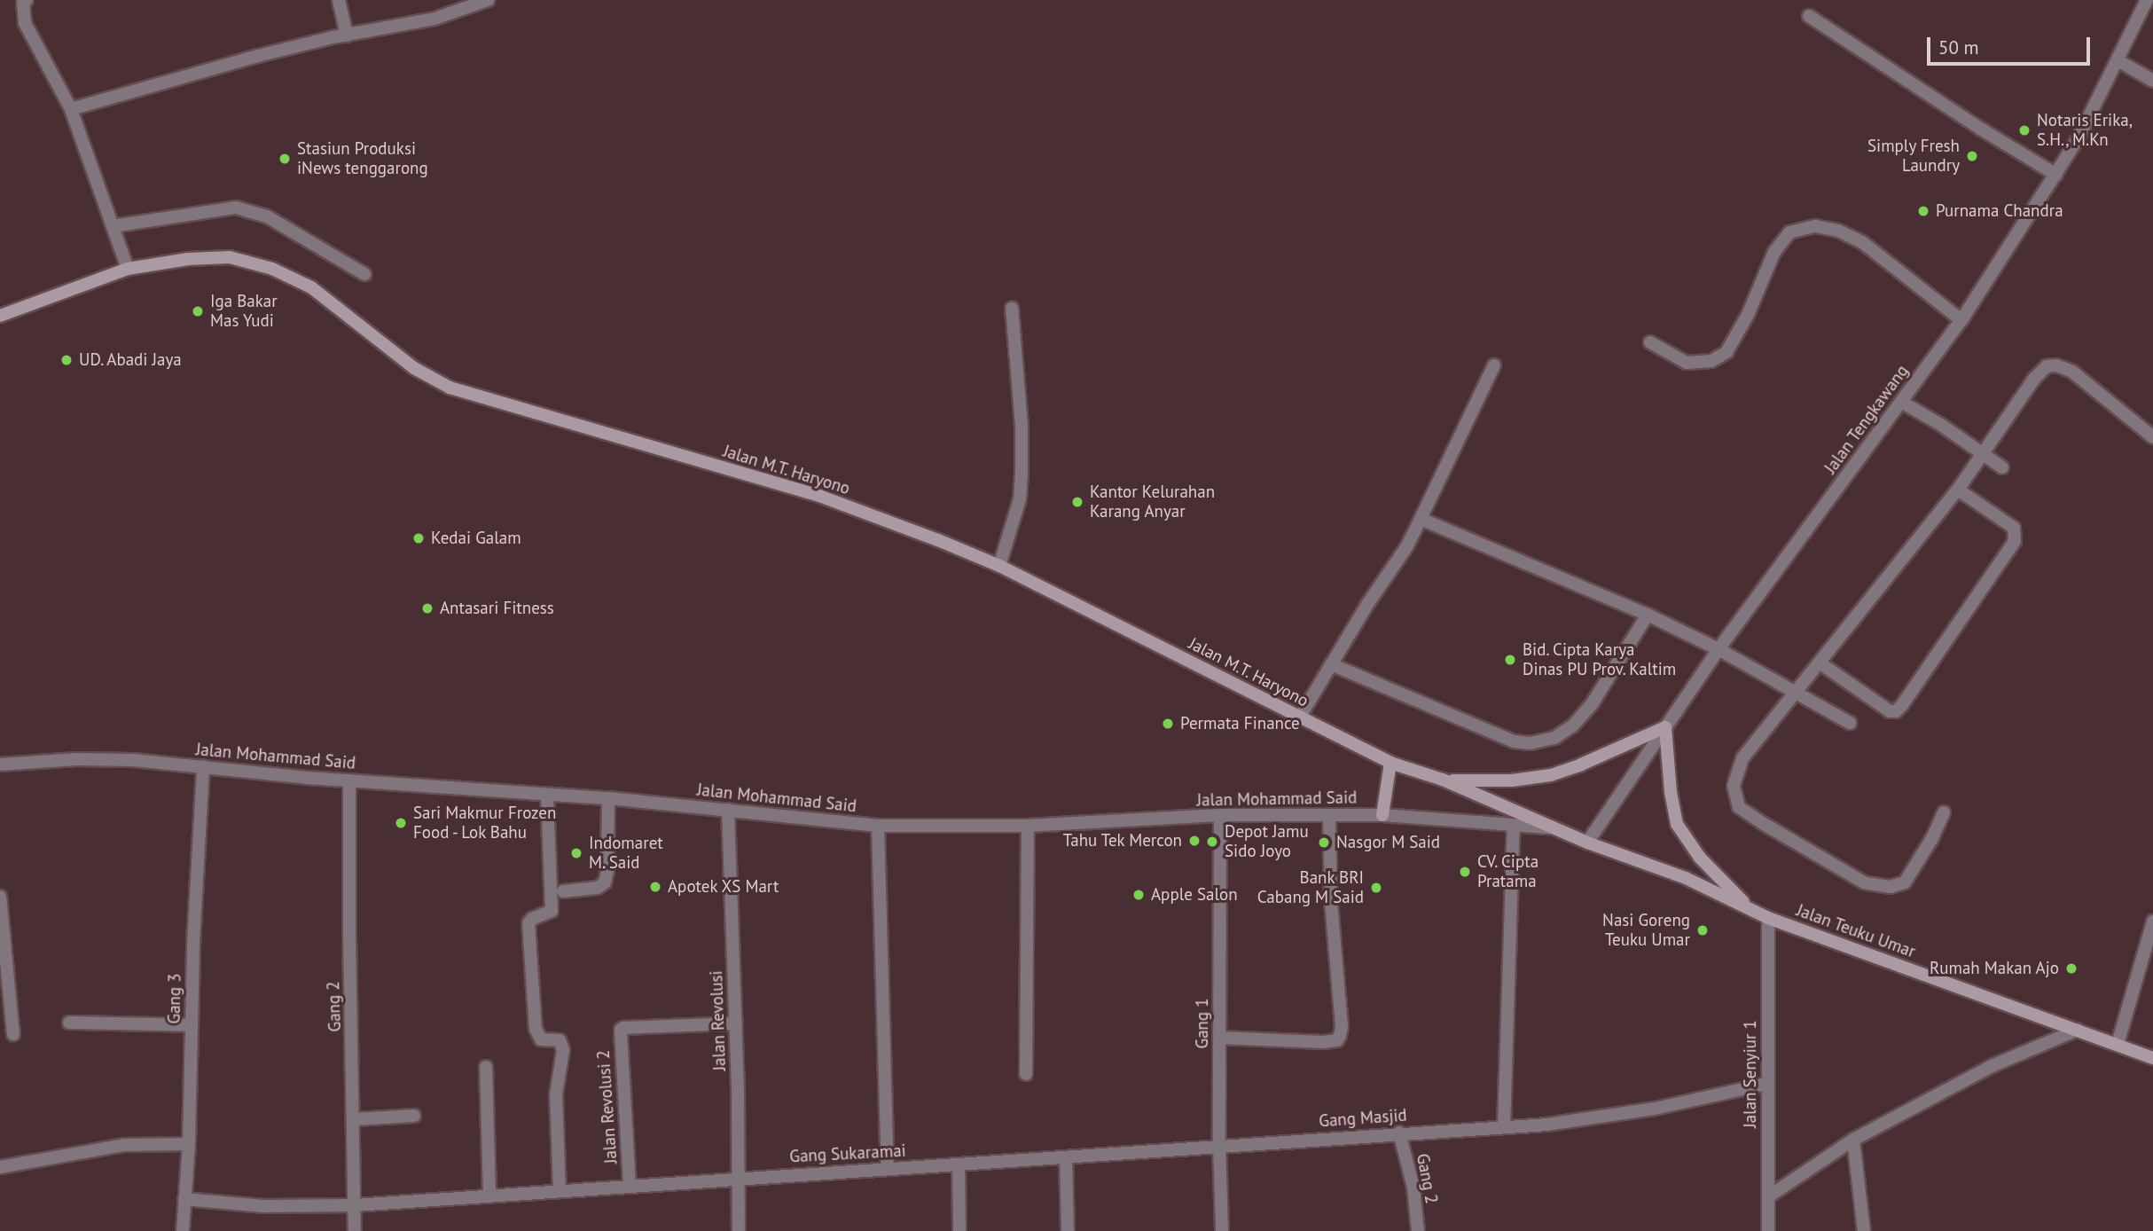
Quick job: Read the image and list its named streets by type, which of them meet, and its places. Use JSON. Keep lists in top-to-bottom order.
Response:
{
  "streets": {
    "main road": ["Jalan M.T. Haryono", "Jalan Teuku Umar"],
    "street": [
      "Jalan Tengkawang",
      "Jalan Mohammad Said",
      "Gang 3",
      "Gang 2",
      "Jalan Revolusi",
      "Gang 1",
      "Jalan Senyiur 1",
      "Jalan Revolusi 2",
      "Gang Masjid",
      "Gang Sukaramai"
    ]
  },
  "crossings": [
    ["Jalan Tengkawang", "Jalan Teuku Umar"],
    ["Jalan M.T. Haryono", "Jalan Mohammad Said"],
    ["Jalan M.T. Haryono", "Jalan Teuku Umar"],
    ["Jalan Mohammad Said", "Jalan Teuku Umar"],
    ["Jalan Mohammad Said", "Gang 3"],
    ["Jalan Mohammad Said", "Gang 2"],
    ["Jalan Mohammad Said", "Jalan Revolusi"],
    ["Jalan Mohammad Said", "Gang 1"],
    ["Jalan Teuku Umar", "Jalan Senyiur 1"],
    ["Gang 3", "Gang Sukaramai"],
    ["Gang 2", "Gang Masjid"],
    ["Gang 2", "Gang Sukaramai"],
    ["Jalan Revolusi", "Jalan Revolusi 2"],
    ["Jalan Revolusi", "Gang Sukaramai"],
    ["Gang 1", "Gang Masjid"],
    ["Jalan Senyiur 1", "Gang Masjid"],
    ["Jalan Revolusi 2", "Gang Sukaramai"],
    ["Gang Masjid", "Gang Sukaramai"]
  ],
  "places": [
    "Notaris Erika, S.H., M.Kn",
    "Simply Fresh Laundry",
    "Stasiun Produksi iNews tenggarong",
    "Purnama Chandra",
    "Iga Bakar Mas Yudi",
    "UD. Abadi Jaya",
    "Kantor Kelurahan Karang Anyar",
    "Kedai Galam",
    "Antasari Fitness",
    "Bid. Cipta Karya Dinas PU Prov. Kaltim",
    "Permata Finance",
    "Sari Makmur Frozen Food - Lok Bahu",
    "Tahu Tek Mercon",
    "Depot Jamu Sido Joyo",
    "Nasgor M Said",
    "Indomaret M. Said",
    "CV. Cipta Pratama",
    "Apotek XS Mart",
    "Bank BRI Cabang M Said",
    "Apple Salon",
    "Nasi Goreng Teuku Umar",
    "Rumah Makan Ajo"
  ],
  "scale_bar": "50 m"
}
